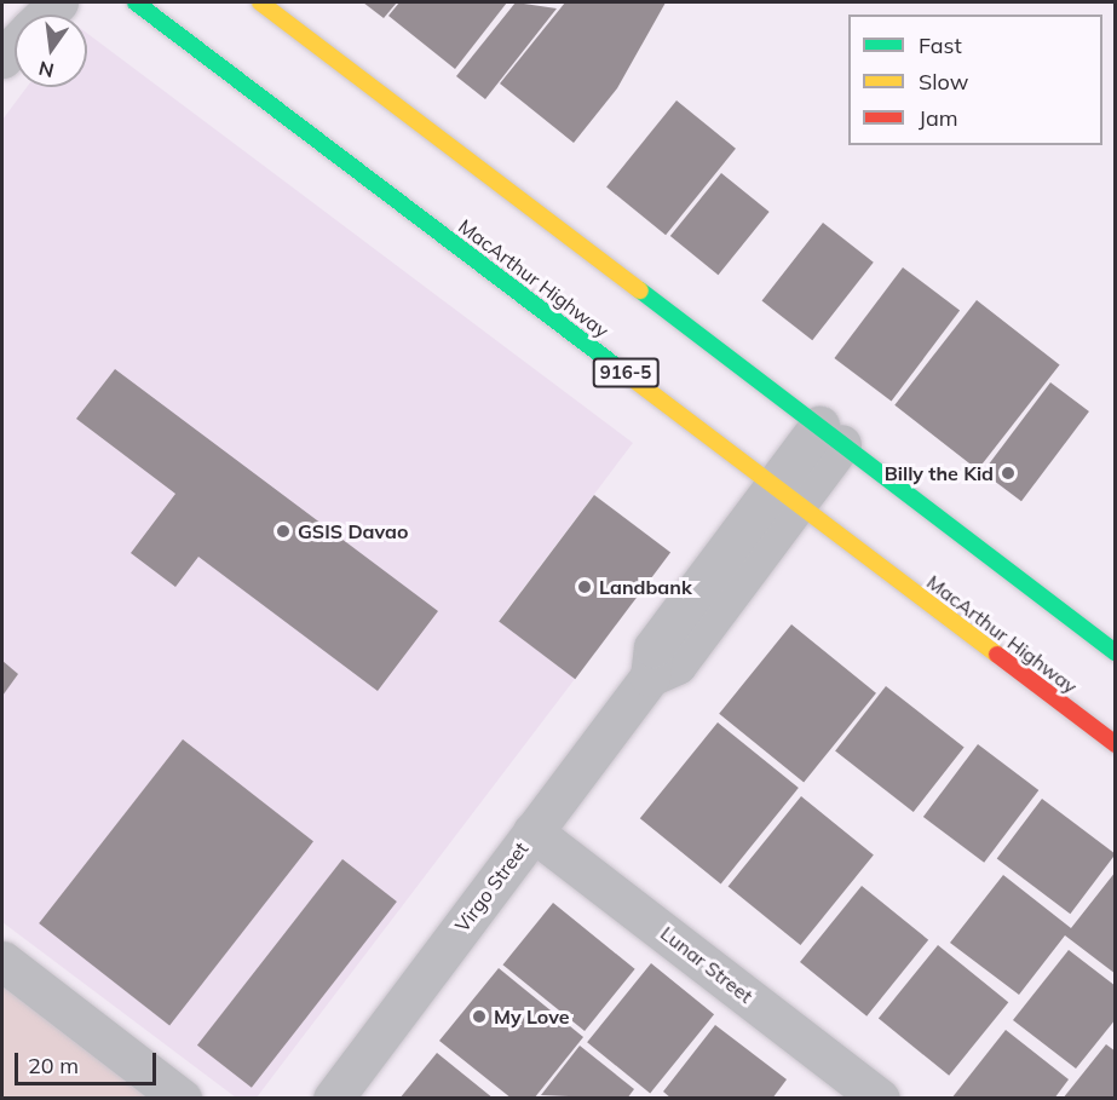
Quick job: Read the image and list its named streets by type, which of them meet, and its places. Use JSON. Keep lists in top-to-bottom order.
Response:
{
  "streets": {
    "main road": ["MacArthur Highway", "916-5"],
    "street": ["Virgo Street", "Lunar Street"]
  },
  "crossings": [
    ["MacArthur Highway", "Virgo Street"],
    ["Virgo Street", "Lunar Street"]
  ],
  "places": [
    "Billy the Kid",
    "GSIS Davao",
    "Landbank",
    "My Love"
  ],
  "legend": ["Fast", "Slow", "Jam"],
  "scale_bar": "20 m",
  "north": "bottom"
}
